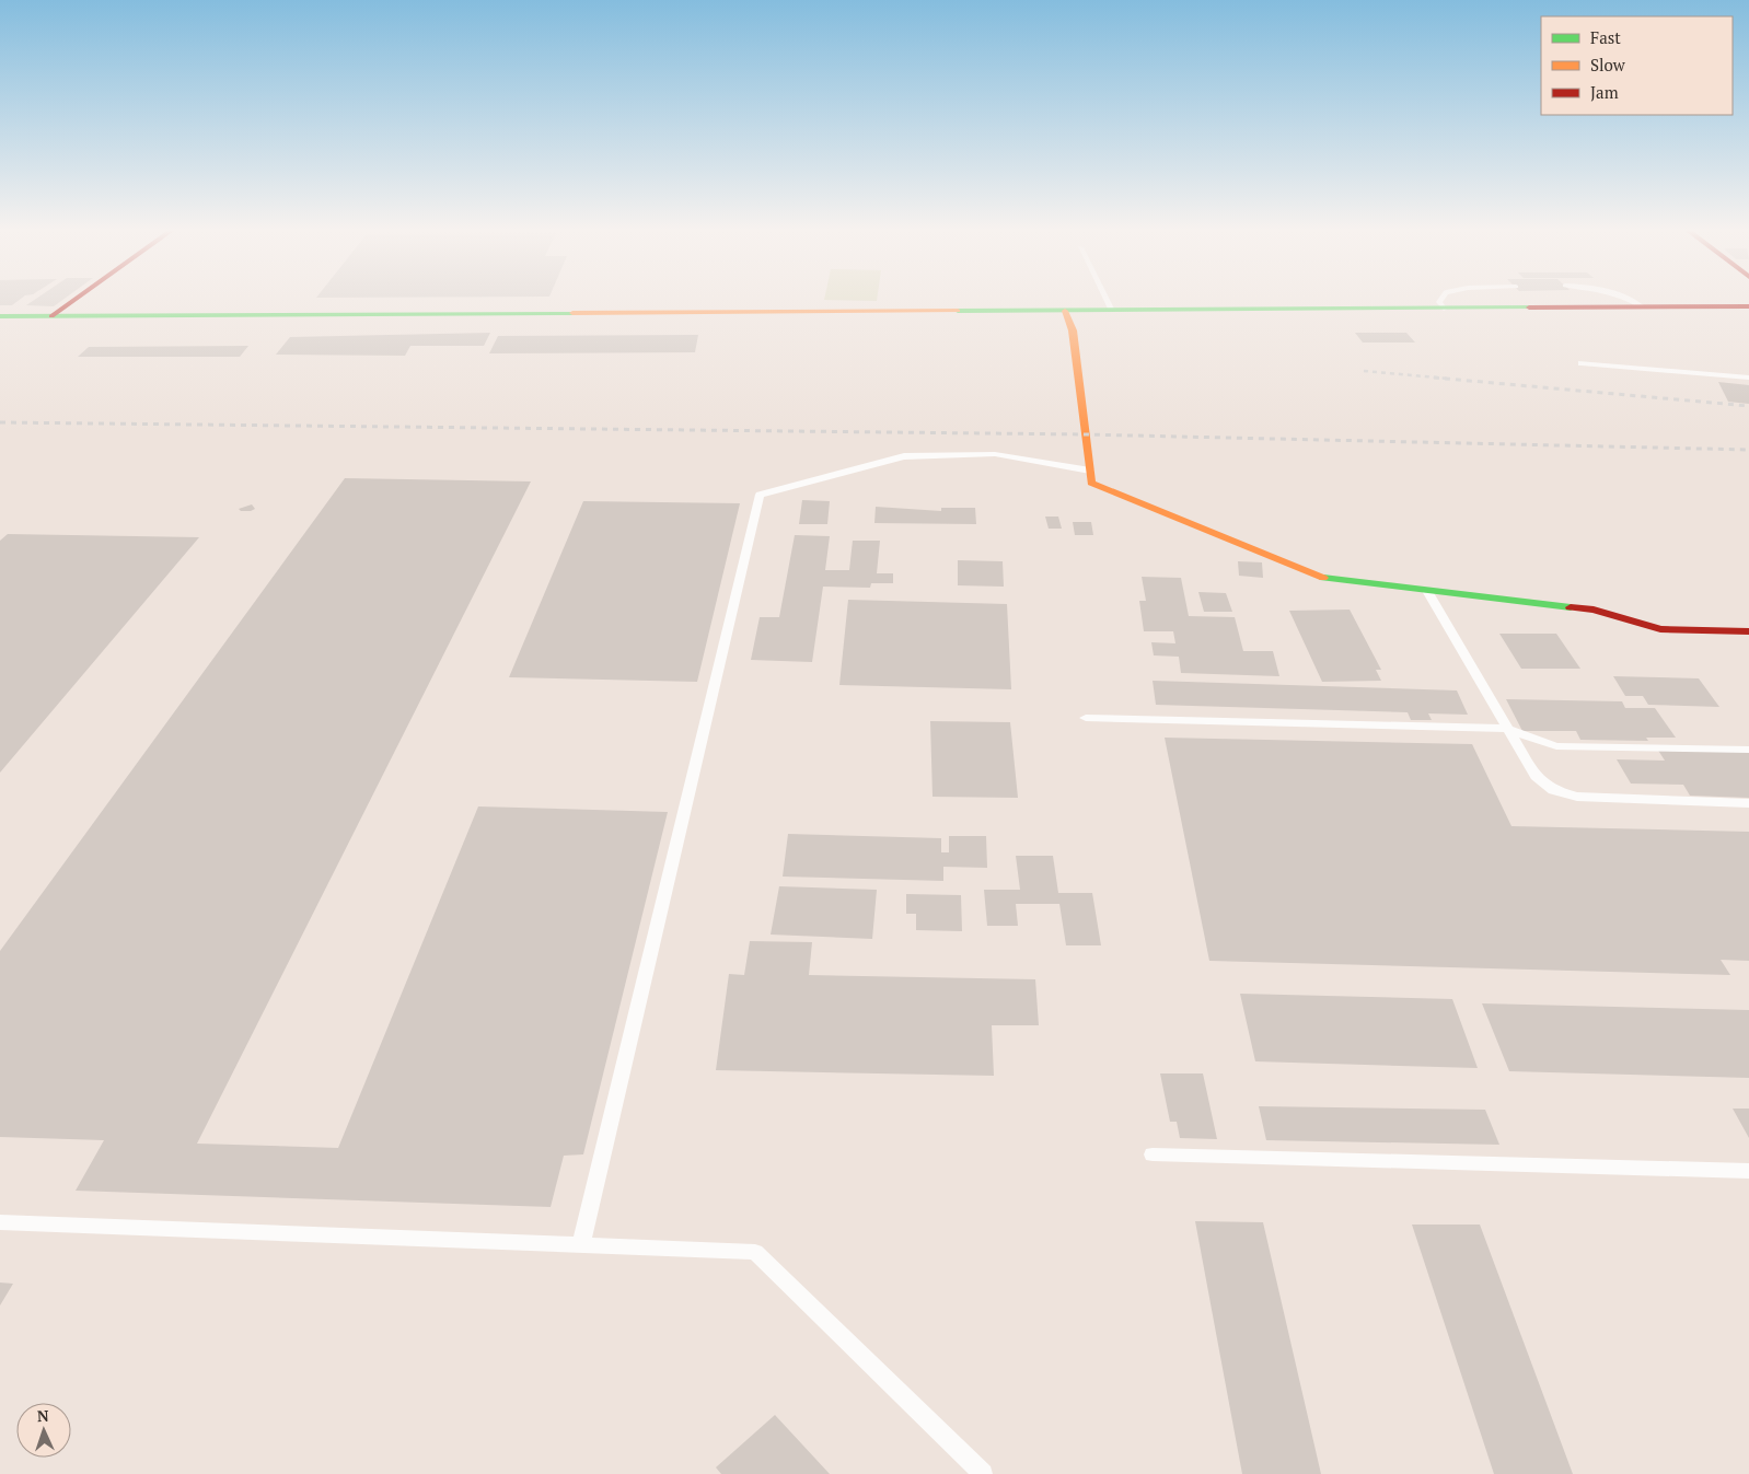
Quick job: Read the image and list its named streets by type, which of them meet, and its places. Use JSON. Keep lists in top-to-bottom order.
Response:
{
  "legend": ["Fast", "Slow", "Jam"],
  "north": "top"
}
